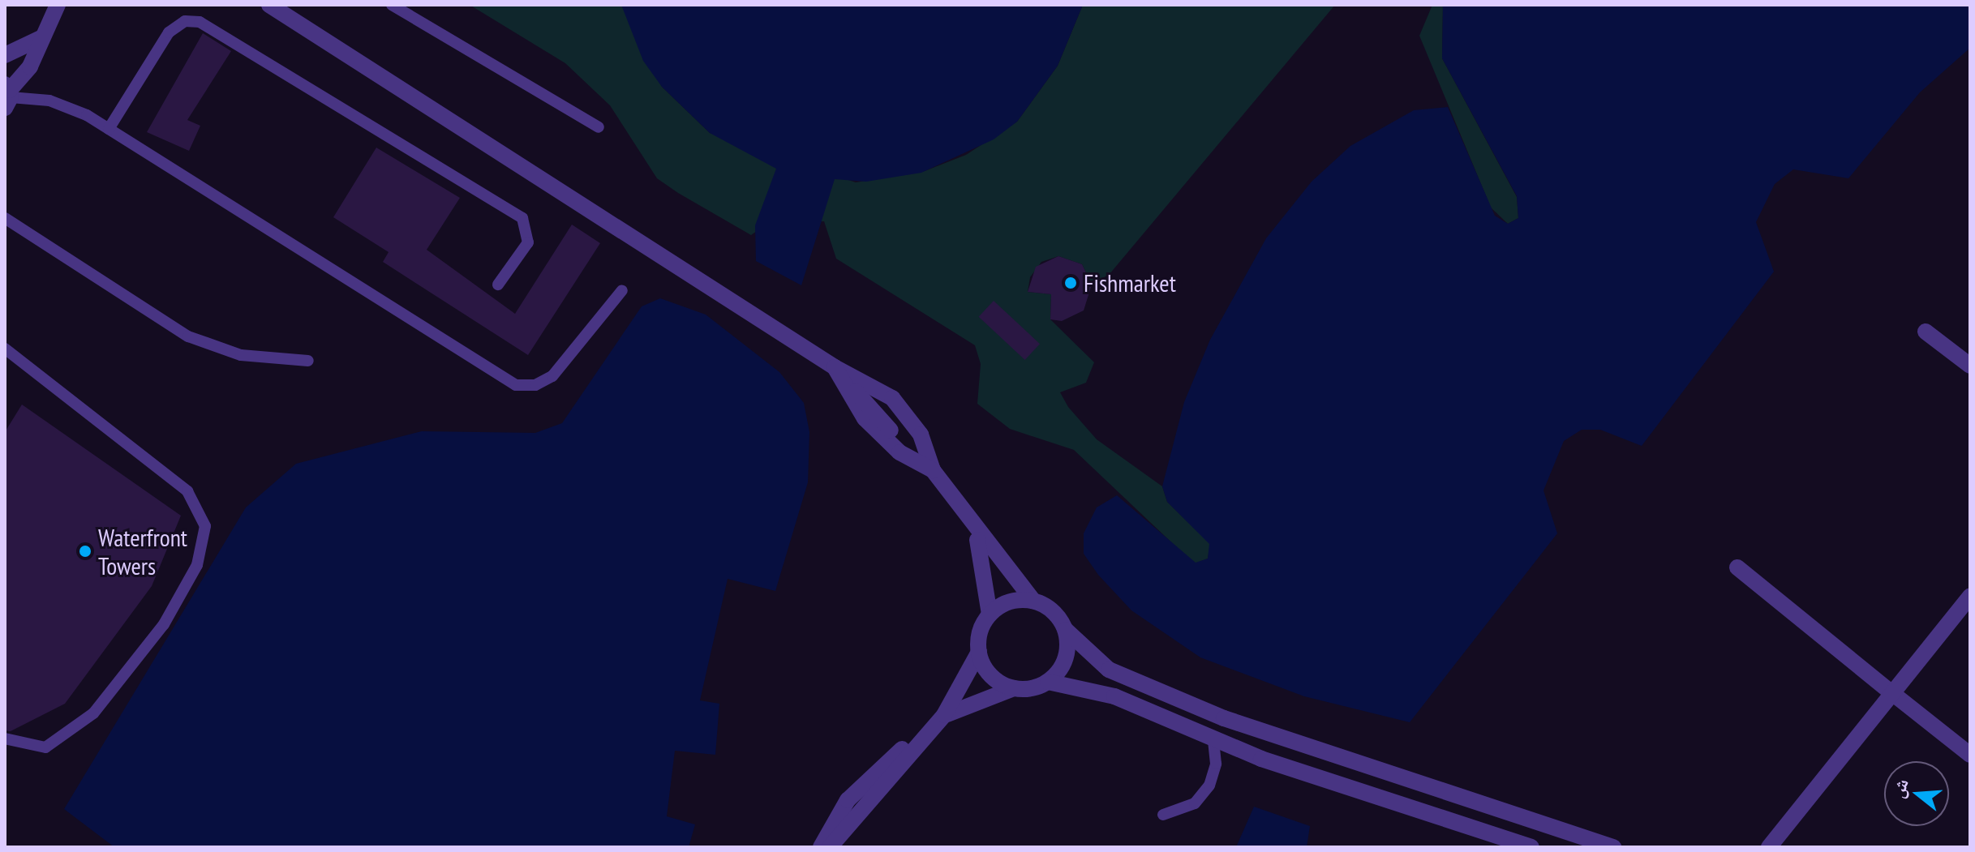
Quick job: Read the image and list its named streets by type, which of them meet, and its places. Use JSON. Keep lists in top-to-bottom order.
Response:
{
  "places": ["Fishmarket", "Waterfront Towers"],
  "north": "left"
}
